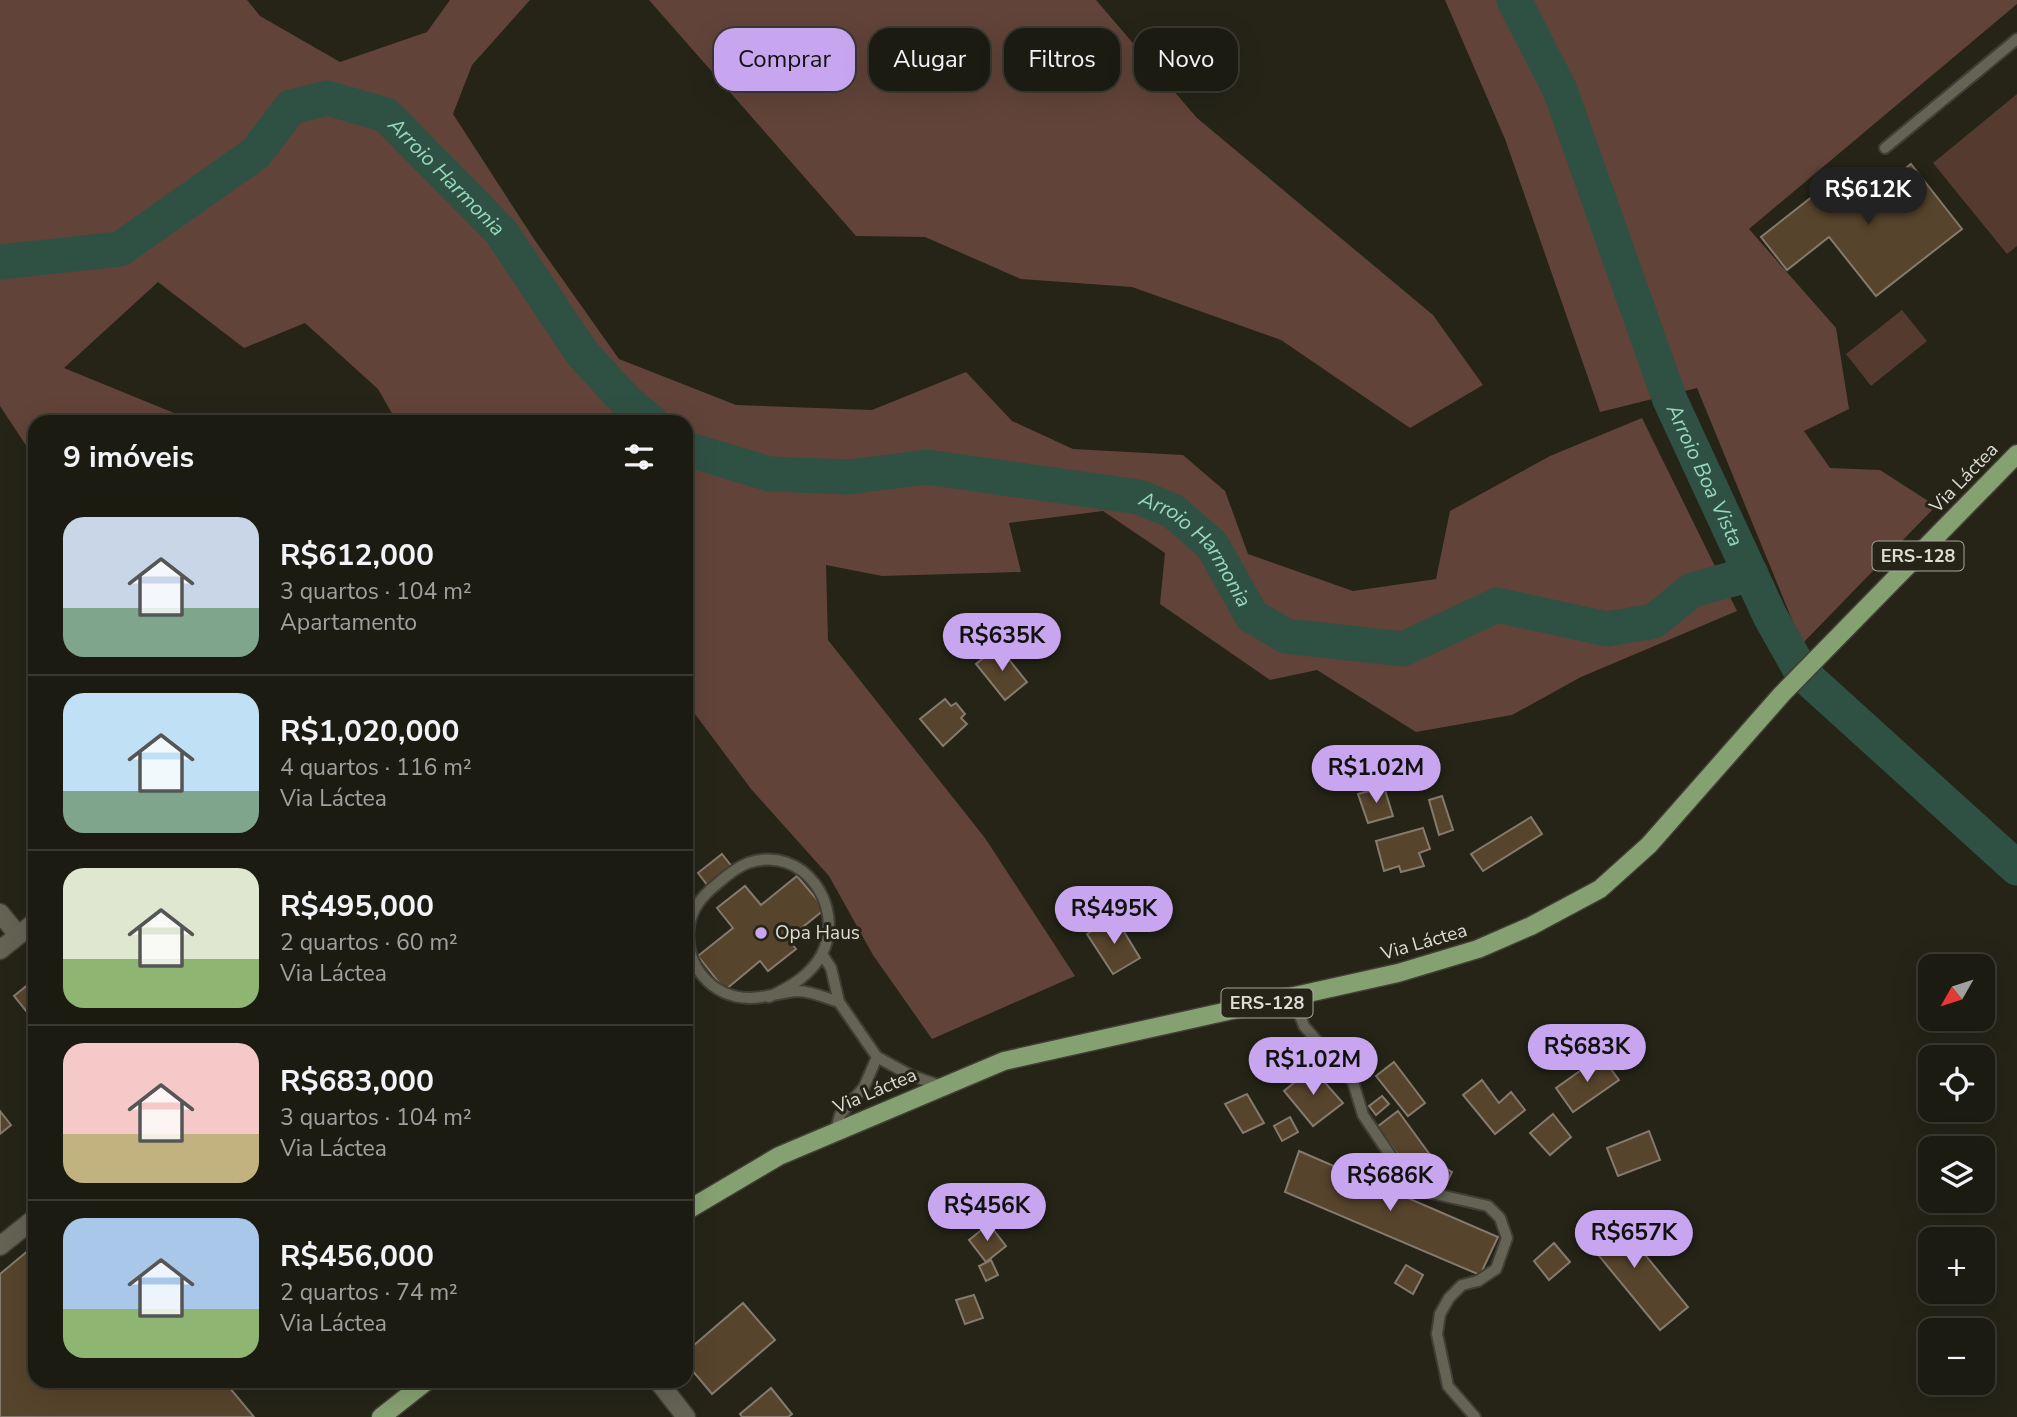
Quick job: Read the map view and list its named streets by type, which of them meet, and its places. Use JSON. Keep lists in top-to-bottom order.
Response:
{
  "streets": {
    "main road": ["Via Láctea", "ERS-128"]
  },
  "water": ["Arroio Harmonia", "Arroio Boa Vista"],
  "places": ["Opa Haus"],
  "north": "bottom left",
  "page": {
    "chip": [
      "Comprar",
      "Alugar",
      "Filtros",
      "Novo"
    ],
    "price": [
      "R$612K",
      "R$635K",
      "R$1.02M",
      "R$495K",
      "R$683K",
      "R$1.02M",
      "R$686K",
      "R$456K",
      "R$657K"
    ],
    "heading": "9 imóveis",
    "list": [
      {
        "name": "R$612,000",
        "note": "3 quartos · 104 m² · Apartamento"
      },
      {
        "name": "R$1,020,000",
        "note": "4 quartos · 116 m² · Via Láctea"
      },
      {
        "name": "R$495,000",
        "note": "2 quartos · 60 m² · Via Láctea"
      },
      {
        "name": "R$683,000",
        "note": "3 quartos · 104 m² · Via Láctea"
      },
      {
        "name": "R$456,000",
        "note": "2 quartos · 74 m² · Via Láctea"
      }
    ],
    "map_buttons": ["+", "−"]
  }
}
